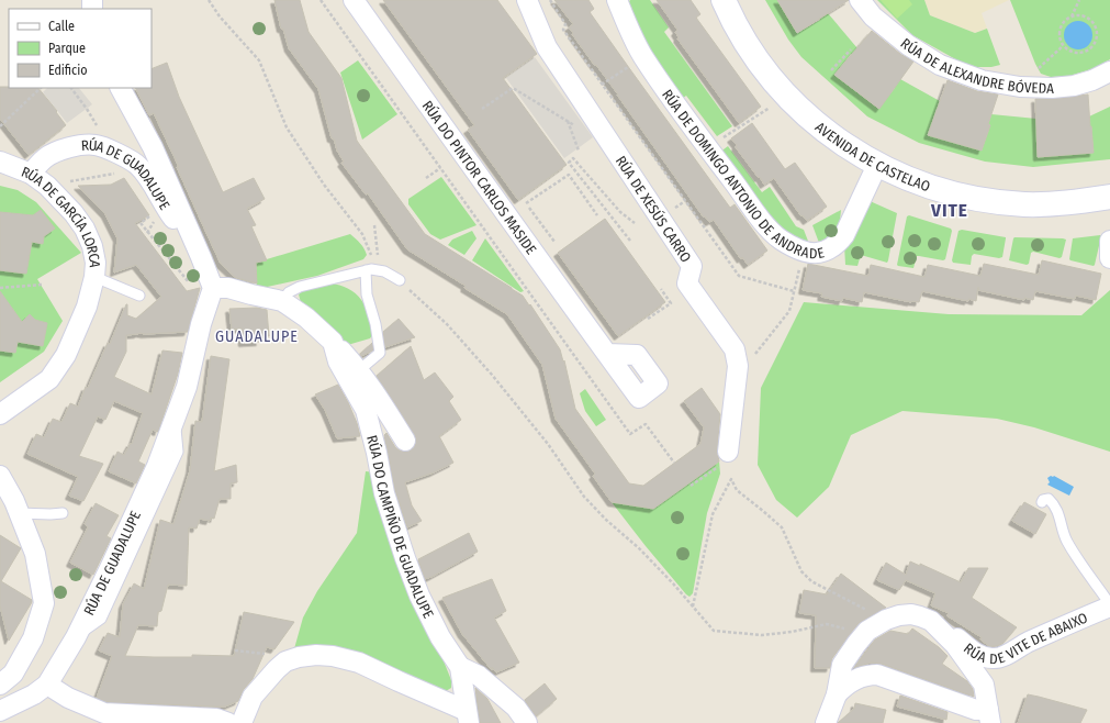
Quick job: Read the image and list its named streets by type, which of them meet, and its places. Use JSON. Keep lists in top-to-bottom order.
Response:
{
  "streets": {
    "street": [
      "RÚA DE ALEXANDRE BÓVEDA",
      "AVENIDA DE CASTELAO",
      "RÚA DE DOMINGO ANTONIO DE ANDRADE",
      "RÚA DO PINTOR CARLOS MASIDE",
      "RÚA DE GUADALUPE",
      "RÚA DE XESÚS CARRO",
      "RÚA DE GARCÍA LORCA",
      "RÚA DO CAMPIÑO DE GUADALUPE",
      "RÚA DE VITE DE ABAIXO"
    ]
  },
  "crossings": [
    ["AVENIDA DE CASTELAO", "RÚA DE DOMINGO ANTONIO DE ANDRADE"],
    ["RÚA DE GUADALUPE", "RÚA DE GARCÍA LORCA"],
    ["RÚA DE GUADALUPE", "RÚA DO CAMPIÑO DE GUADALUPE"]
  ],
  "districts": ["VITE", "GUADALUPE"],
  "legend": ["Calle", "Parque", "Edificio"]
}
